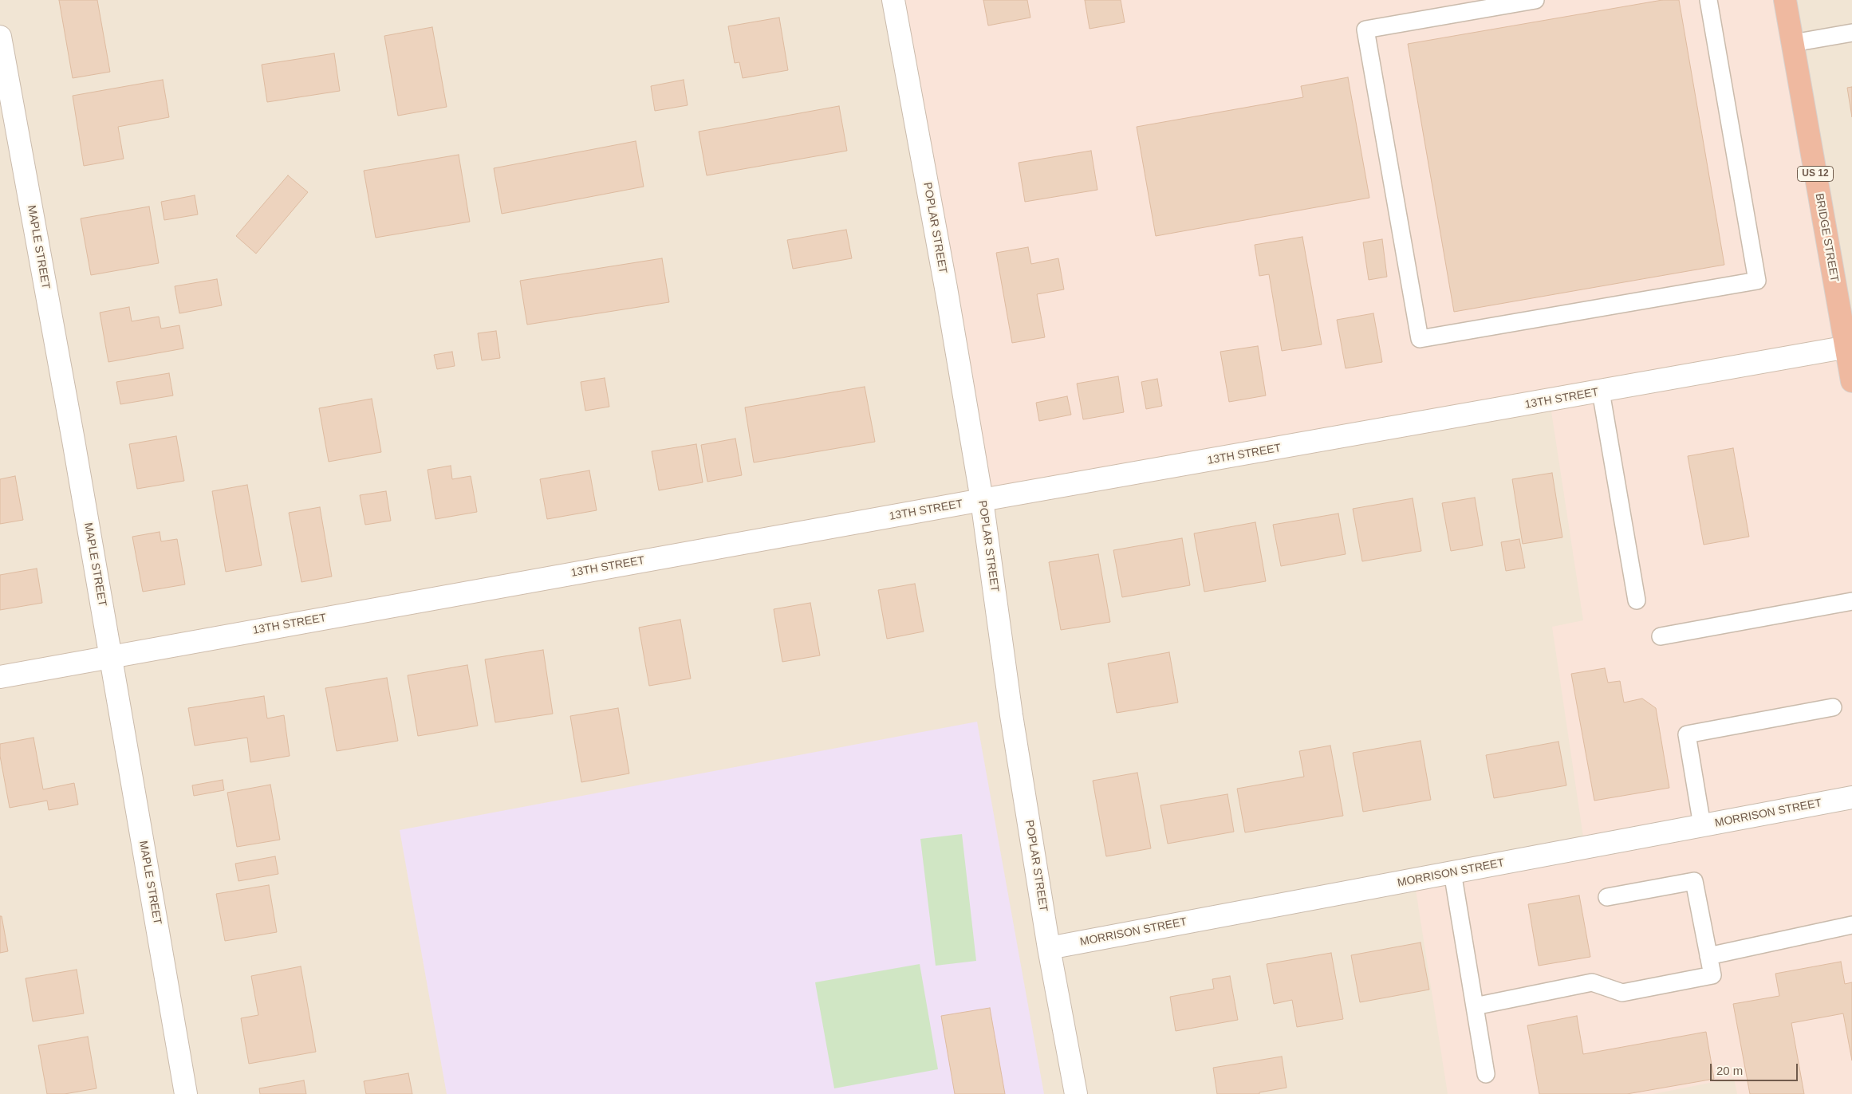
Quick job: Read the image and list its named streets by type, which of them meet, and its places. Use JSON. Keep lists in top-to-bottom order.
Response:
{
  "streets": {
    "highway": ["US 12", "BRIDGE STREET"],
    "street": [
      "POPLAR STREET",
      "MAPLE STREET",
      "13TH STREET",
      "MORRISON STREET"
    ]
  },
  "crossings": [
    ["POPLAR STREET", "13TH STREET"],
    ["POPLAR STREET", "MORRISON STREET"],
    ["BRIDGE STREET", "13TH STREET"],
    ["MAPLE STREET", "13TH STREET"]
  ],
  "scale_bar": "20 m"
}
